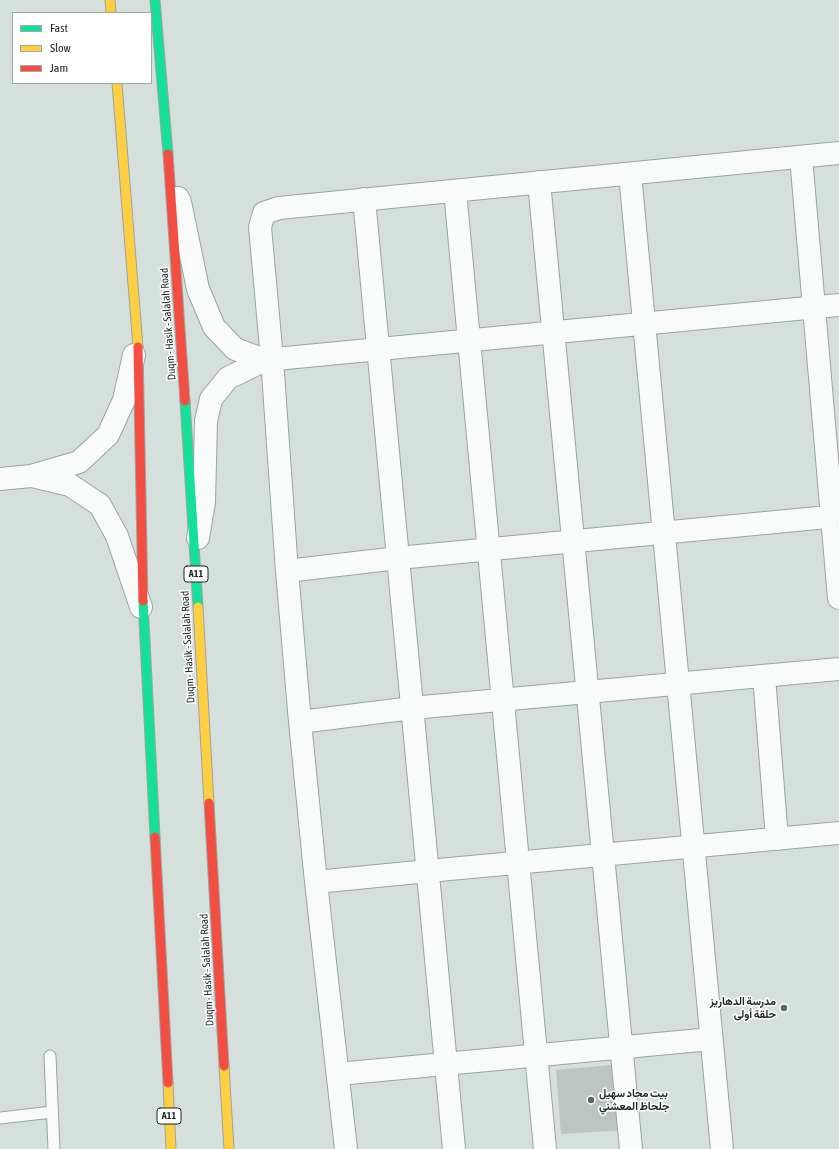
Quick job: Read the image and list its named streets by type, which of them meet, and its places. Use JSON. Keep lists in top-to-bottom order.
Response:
{
  "streets": {
    "highway": ["Duqm - Hasik - Salalah Road", "A11"]
  },
  "places": ["مدرسة الدهاريز حلقة أولى", "بيت محاد سهيل جلحاظ المعشني"],
  "legend": ["Fast", "Slow", "Jam"]
}
